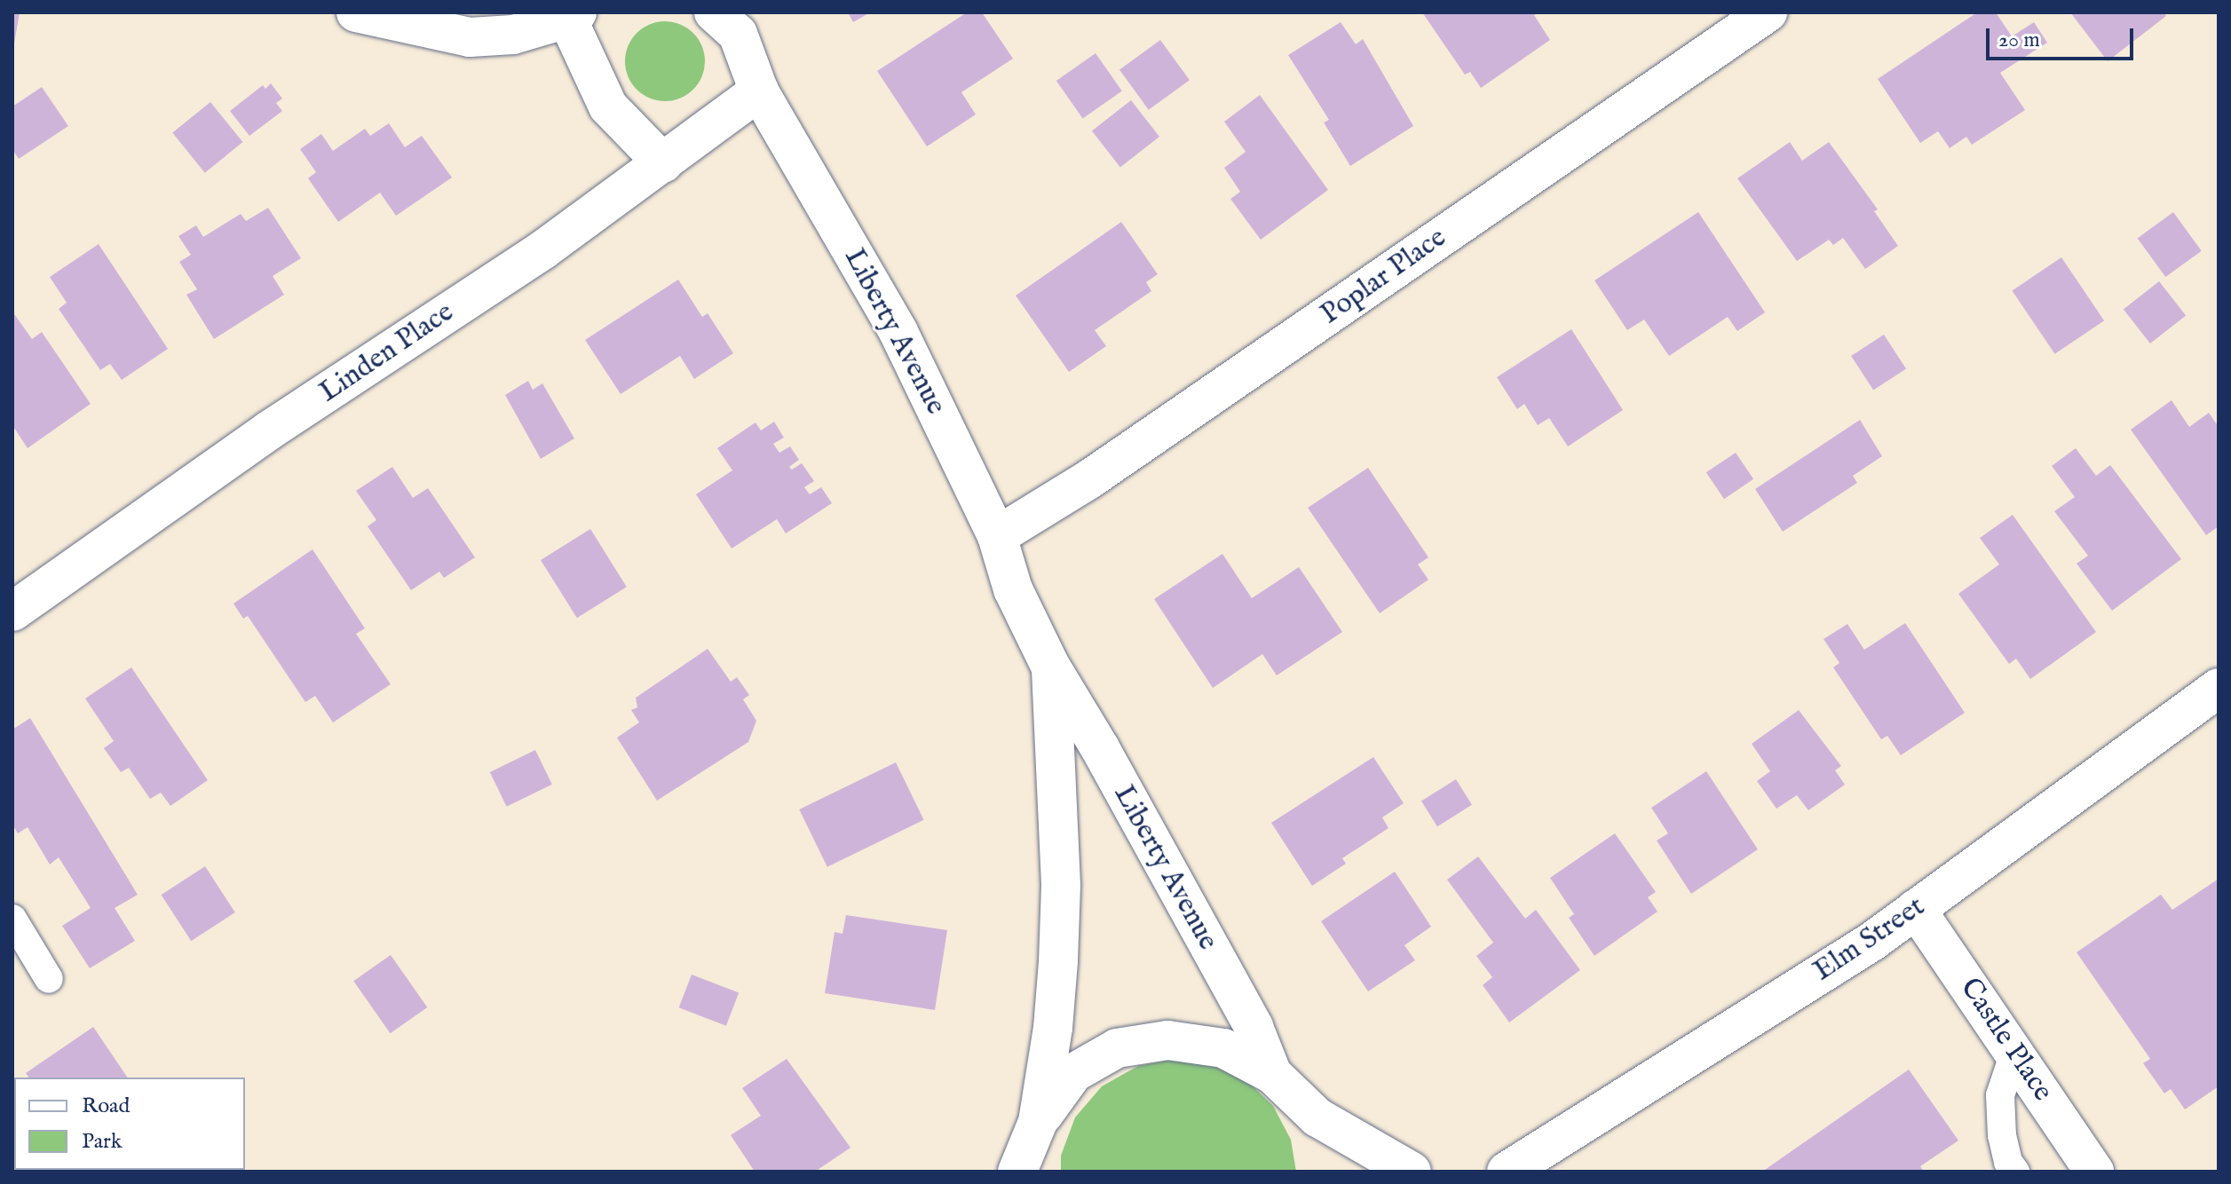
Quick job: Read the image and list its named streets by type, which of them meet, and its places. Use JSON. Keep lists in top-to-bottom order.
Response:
{
  "streets": {
    "street": [
      "Poplar Place",
      "Liberty Avenue",
      "Linden Place",
      "Elm Street",
      "Castle Place"
    ]
  },
  "crossings": [
    ["Poplar Place", "Liberty Avenue"],
    ["Liberty Avenue", "Linden Place"],
    ["Elm Street", "Castle Place"]
  ],
  "legend": ["Road", "Park"],
  "scale_bar": "20 m"
}
